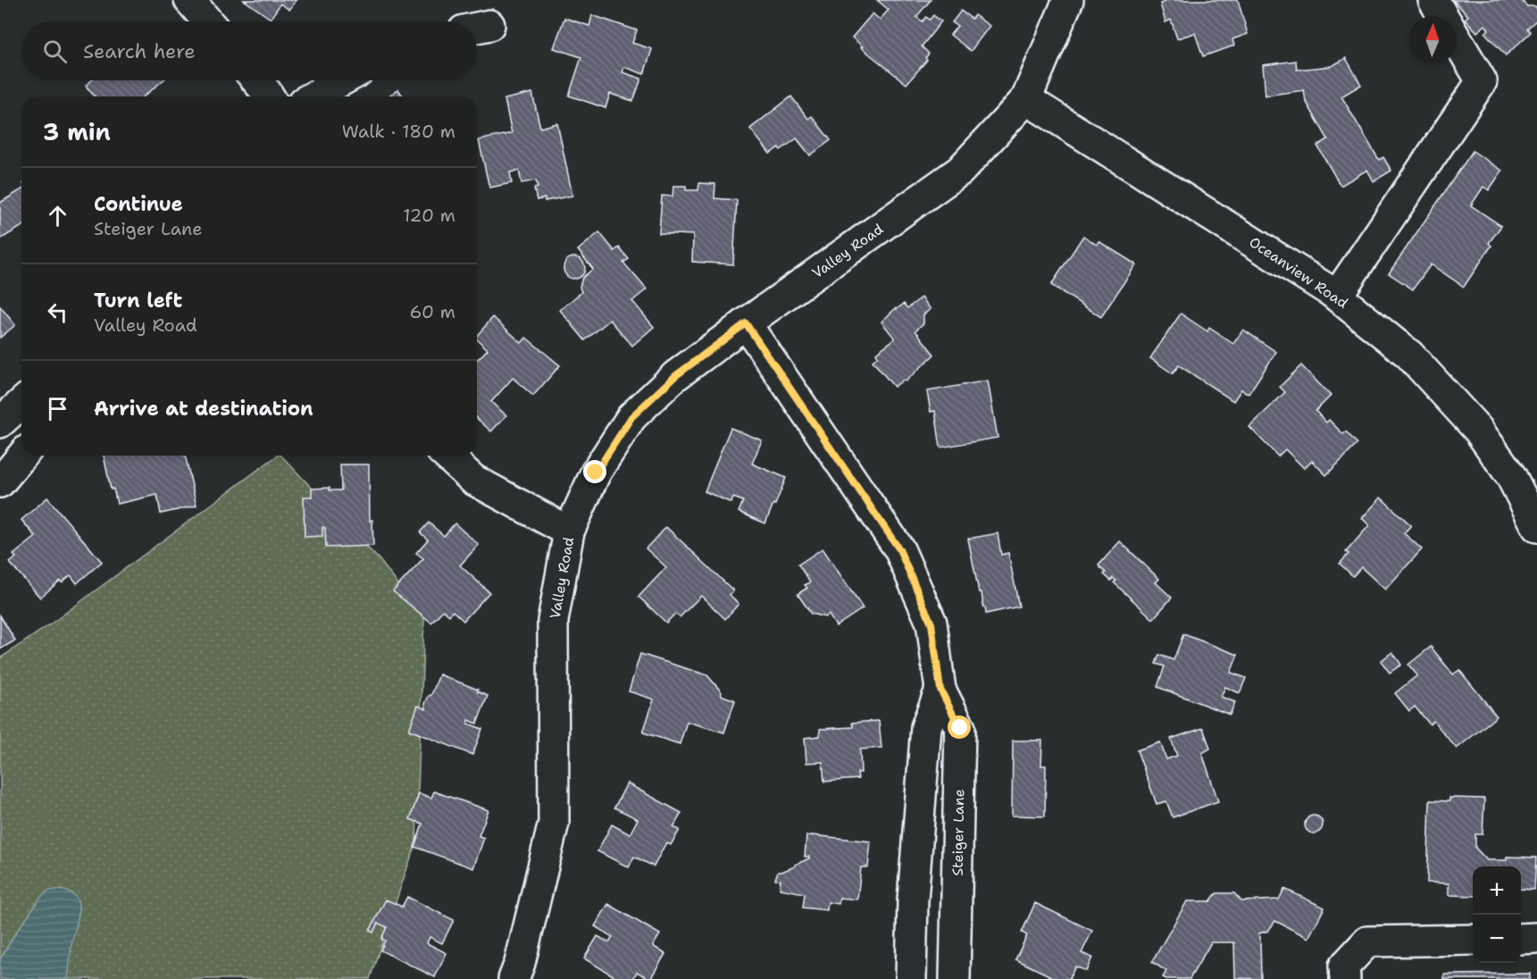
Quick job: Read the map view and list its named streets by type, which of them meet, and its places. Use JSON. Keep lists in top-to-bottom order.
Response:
{
  "streets": {
    "street": ["Valley Road", "Oceanview Road", "Steiger Lane"]
  },
  "crossings": [
    ["Valley Road", "Oceanview Road"],
    ["Valley Road", "Steiger Lane"]
  ],
  "north": "top",
  "page": {
    "search": "Search here",
    "heading": ["3 min", "Walk · 180 m"],
    "list": [
      ["Continue", "Steiger Lane", "120 m"],
      ["Turn left", "Valley Road", "60 m"],
      "Arrive at destination"
    ],
    "map_buttons": ["+", "−"]
  }
}
